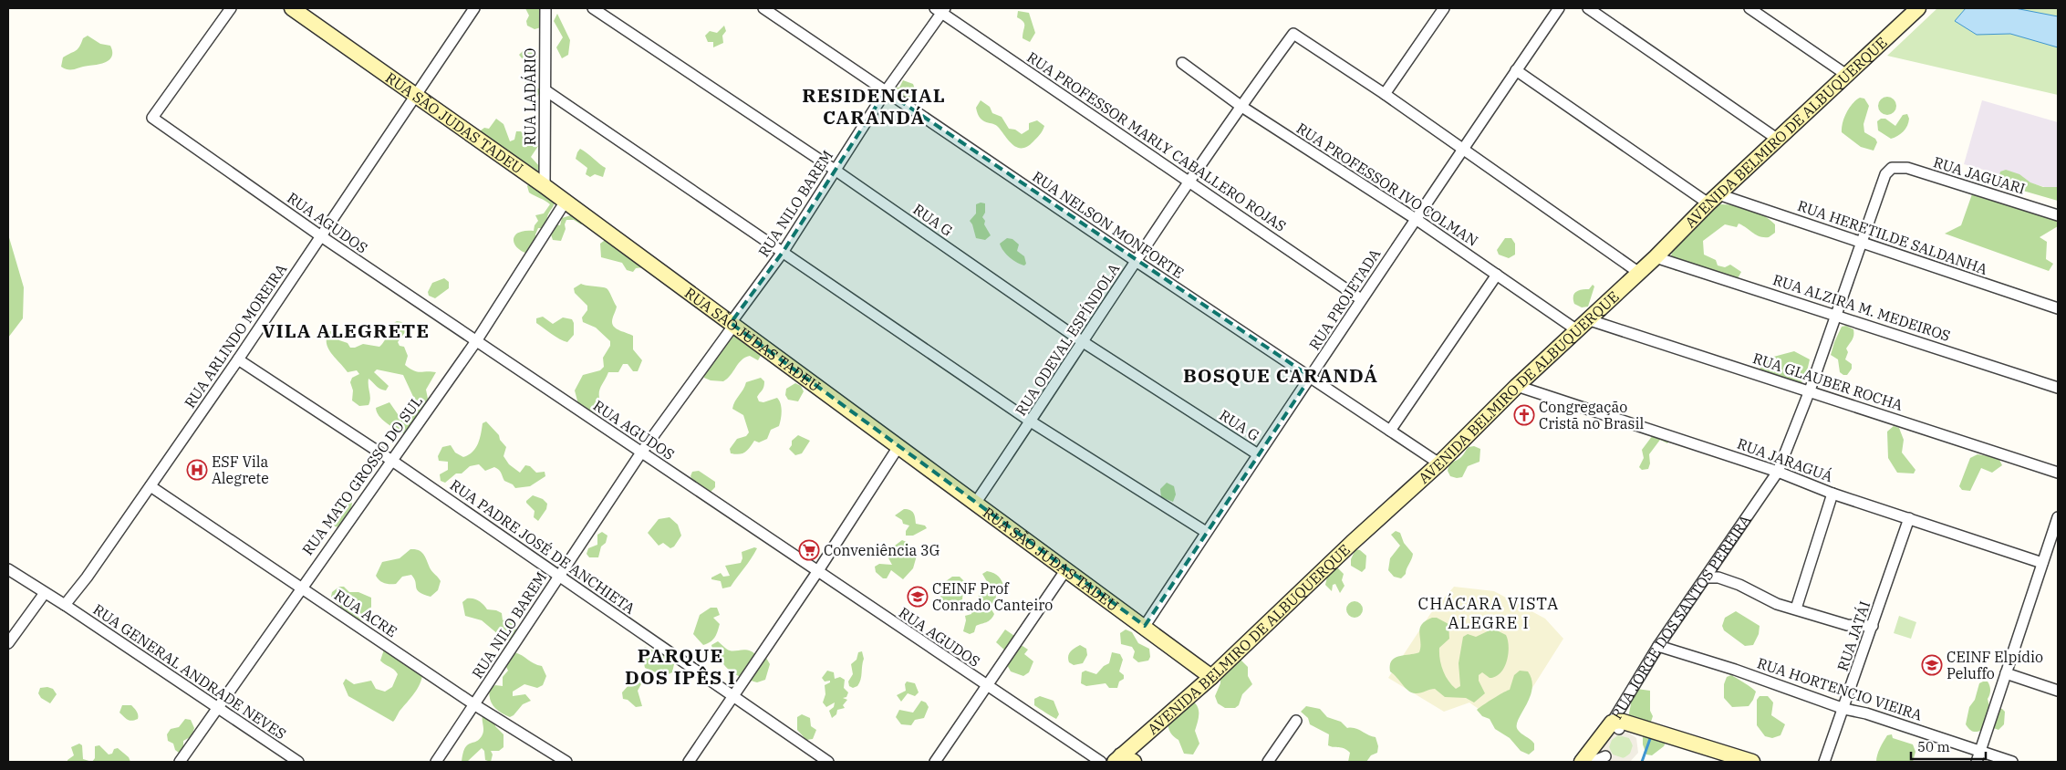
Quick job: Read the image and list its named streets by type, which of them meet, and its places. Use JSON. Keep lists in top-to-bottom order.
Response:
{
  "streets": {
    "street": [
      "RUA LADÁRIO",
      "RUA SÃO JUDAS TADEU",
      "AVENIDA BELMIRO DE ALBUQUERQUE",
      "RUA PROFESSOR MARLY CABALLERO ROJAS",
      "RUA JAGUARI",
      "RUA PROFESSOR IVO COLMAN",
      "RUA NILO BAREM",
      "RUA G",
      "RUA AGUDOS",
      "RUA NELSON MONFORTE",
      "RUA HERETILDE SALDANHA",
      "RUA PROJETADA",
      "RUA ALZIRA M. MEDEIROS",
      "RUA ARLINDO MOREIRA",
      "RUA ODEVAL ESPÍNDOLA",
      "RUA GLAUBER ROCHA",
      "RUA JARAGUÁ",
      "RUA MATO GROSSO DO SUL",
      "RUA PADRE JOSÉ DE ANCHIETA",
      "RUA ACRE",
      "RUA JORGE DOS SANTOS PEREIRA",
      "RUA JATÁI",
      "RUA GENERAL ANDRADE NEVES",
      "RUA HORTENCIO VIEIRA"
    ]
  },
  "crossings": [
    ["RUA LADÁRIO", "RUA SÃO JUDAS TADEU"],
    ["RUA SÃO JUDAS TADEU", "AVENIDA BELMIRO DE ALBUQUERQUE"],
    ["RUA SÃO JUDAS TADEU", "RUA NILO BAREM"],
    ["RUA SÃO JUDAS TADEU", "RUA PROJETADA"],
    ["RUA SÃO JUDAS TADEU", "RUA ARLINDO MOREIRA"],
    ["RUA SÃO JUDAS TADEU", "RUA ODEVAL ESPÍNDOLA"],
    ["RUA SÃO JUDAS TADEU", "RUA MATO GROSSO DO SUL"],
    ["AVENIDA BELMIRO DE ALBUQUERQUE", "RUA PROFESSOR IVO COLMAN"],
    ["AVENIDA BELMIRO DE ALBUQUERQUE", "RUA NELSON MONFORTE"],
    ["AVENIDA BELMIRO DE ALBUQUERQUE", "RUA HERETILDE SALDANHA"],
    ["AVENIDA BELMIRO DE ALBUQUERQUE", "RUA ALZIRA M. MEDEIROS"],
    ["AVENIDA BELMIRO DE ALBUQUERQUE", "RUA GLAUBER ROCHA"],
    ["AVENIDA BELMIRO DE ALBUQUERQUE", "RUA JARAGUÁ"],
    ["RUA PROFESSOR MARLY CABALLERO ROJAS", "RUA NILO BAREM"],
    ["RUA PROFESSOR MARLY CABALLERO ROJAS", "RUA PROJETADA"],
    ["RUA PROFESSOR MARLY CABALLERO ROJAS", "RUA ODEVAL ESPÍNDOLA"],
    ["RUA JAGUARI", "RUA JORGE DOS SANTOS PEREIRA"],
    ["RUA PROFESSOR IVO COLMAN", "RUA PROJETADA"],
    ["RUA PROFESSOR IVO COLMAN", "RUA ODEVAL ESPÍNDOLA"],
    ["RUA PROFESSOR IVO COLMAN", "RUA GLAUBER ROCHA"],
    ["RUA NILO BAREM", "RUA G"],
    ["RUA NILO BAREM", "RUA AGUDOS"],
    ["RUA NILO BAREM", "RUA NELSON MONFORTE"],
    ["RUA NILO BAREM", "RUA PADRE JOSÉ DE ANCHIETA"],
    ["RUA NILO BAREM", "RUA ACRE"],
    ["RUA G", "RUA PROJETADA"],
    ["RUA G", "RUA ODEVAL ESPÍNDOLA"],
    ["RUA AGUDOS", "RUA ARLINDO MOREIRA"],
    ["RUA AGUDOS", "RUA MATO GROSSO DO SUL"],
    ["RUA NELSON MONFORTE", "RUA PROJETADA"],
    ["RUA NELSON MONFORTE", "RUA ODEVAL ESPÍNDOLA"],
    ["RUA HERETILDE SALDANHA", "RUA JORGE DOS SANTOS PEREIRA"],
    ["RUA ALZIRA M. MEDEIROS", "RUA JORGE DOS SANTOS PEREIRA"],
    ["RUA ARLINDO MOREIRA", "RUA PADRE JOSÉ DE ANCHIETA"],
    ["RUA ARLINDO MOREIRA", "RUA ACRE"],
    ["RUA ARLINDO MOREIRA", "RUA GENERAL ANDRADE NEVES"],
    ["RUA GLAUBER ROCHA", "RUA JORGE DOS SANTOS PEREIRA"],
    ["RUA JARAGUÁ", "RUA JORGE DOS SANTOS PEREIRA"],
    ["RUA JARAGUÁ", "RUA JATÁI"],
    ["RUA MATO GROSSO DO SUL", "RUA PADRE JOSÉ DE ANCHIETA"],
    ["RUA MATO GROSSO DO SUL", "RUA ACRE"],
    ["RUA MATO GROSSO DO SUL", "RUA GENERAL ANDRADE NEVES"],
    ["RUA JORGE DOS SANTOS PEREIRA", "RUA HORTENCIO VIEIRA"],
    ["RUA JATÁI", "RUA HORTENCIO VIEIRA"]
  ],
  "districts": [
    "RESIDENCIAL CARANDÁ",
    "VILA ALEGRETE",
    "BOSQUE CARANDÁ",
    "CHÁCARA VISTA ALEGRE I",
    "PARQUE DOS IPÊS I"
  ],
  "places": {
    "church": ["Congregação Cristã no Brasil"],
    "hospital": ["ESF Vila Alegrete"],
    "supermarket": ["Conveniência 3G"],
    "school or university": ["CEINF Prof Conrado Canteiro", "CEINF Elpídio Peluffo"]
  },
  "scale_bar": "50 m"
}
